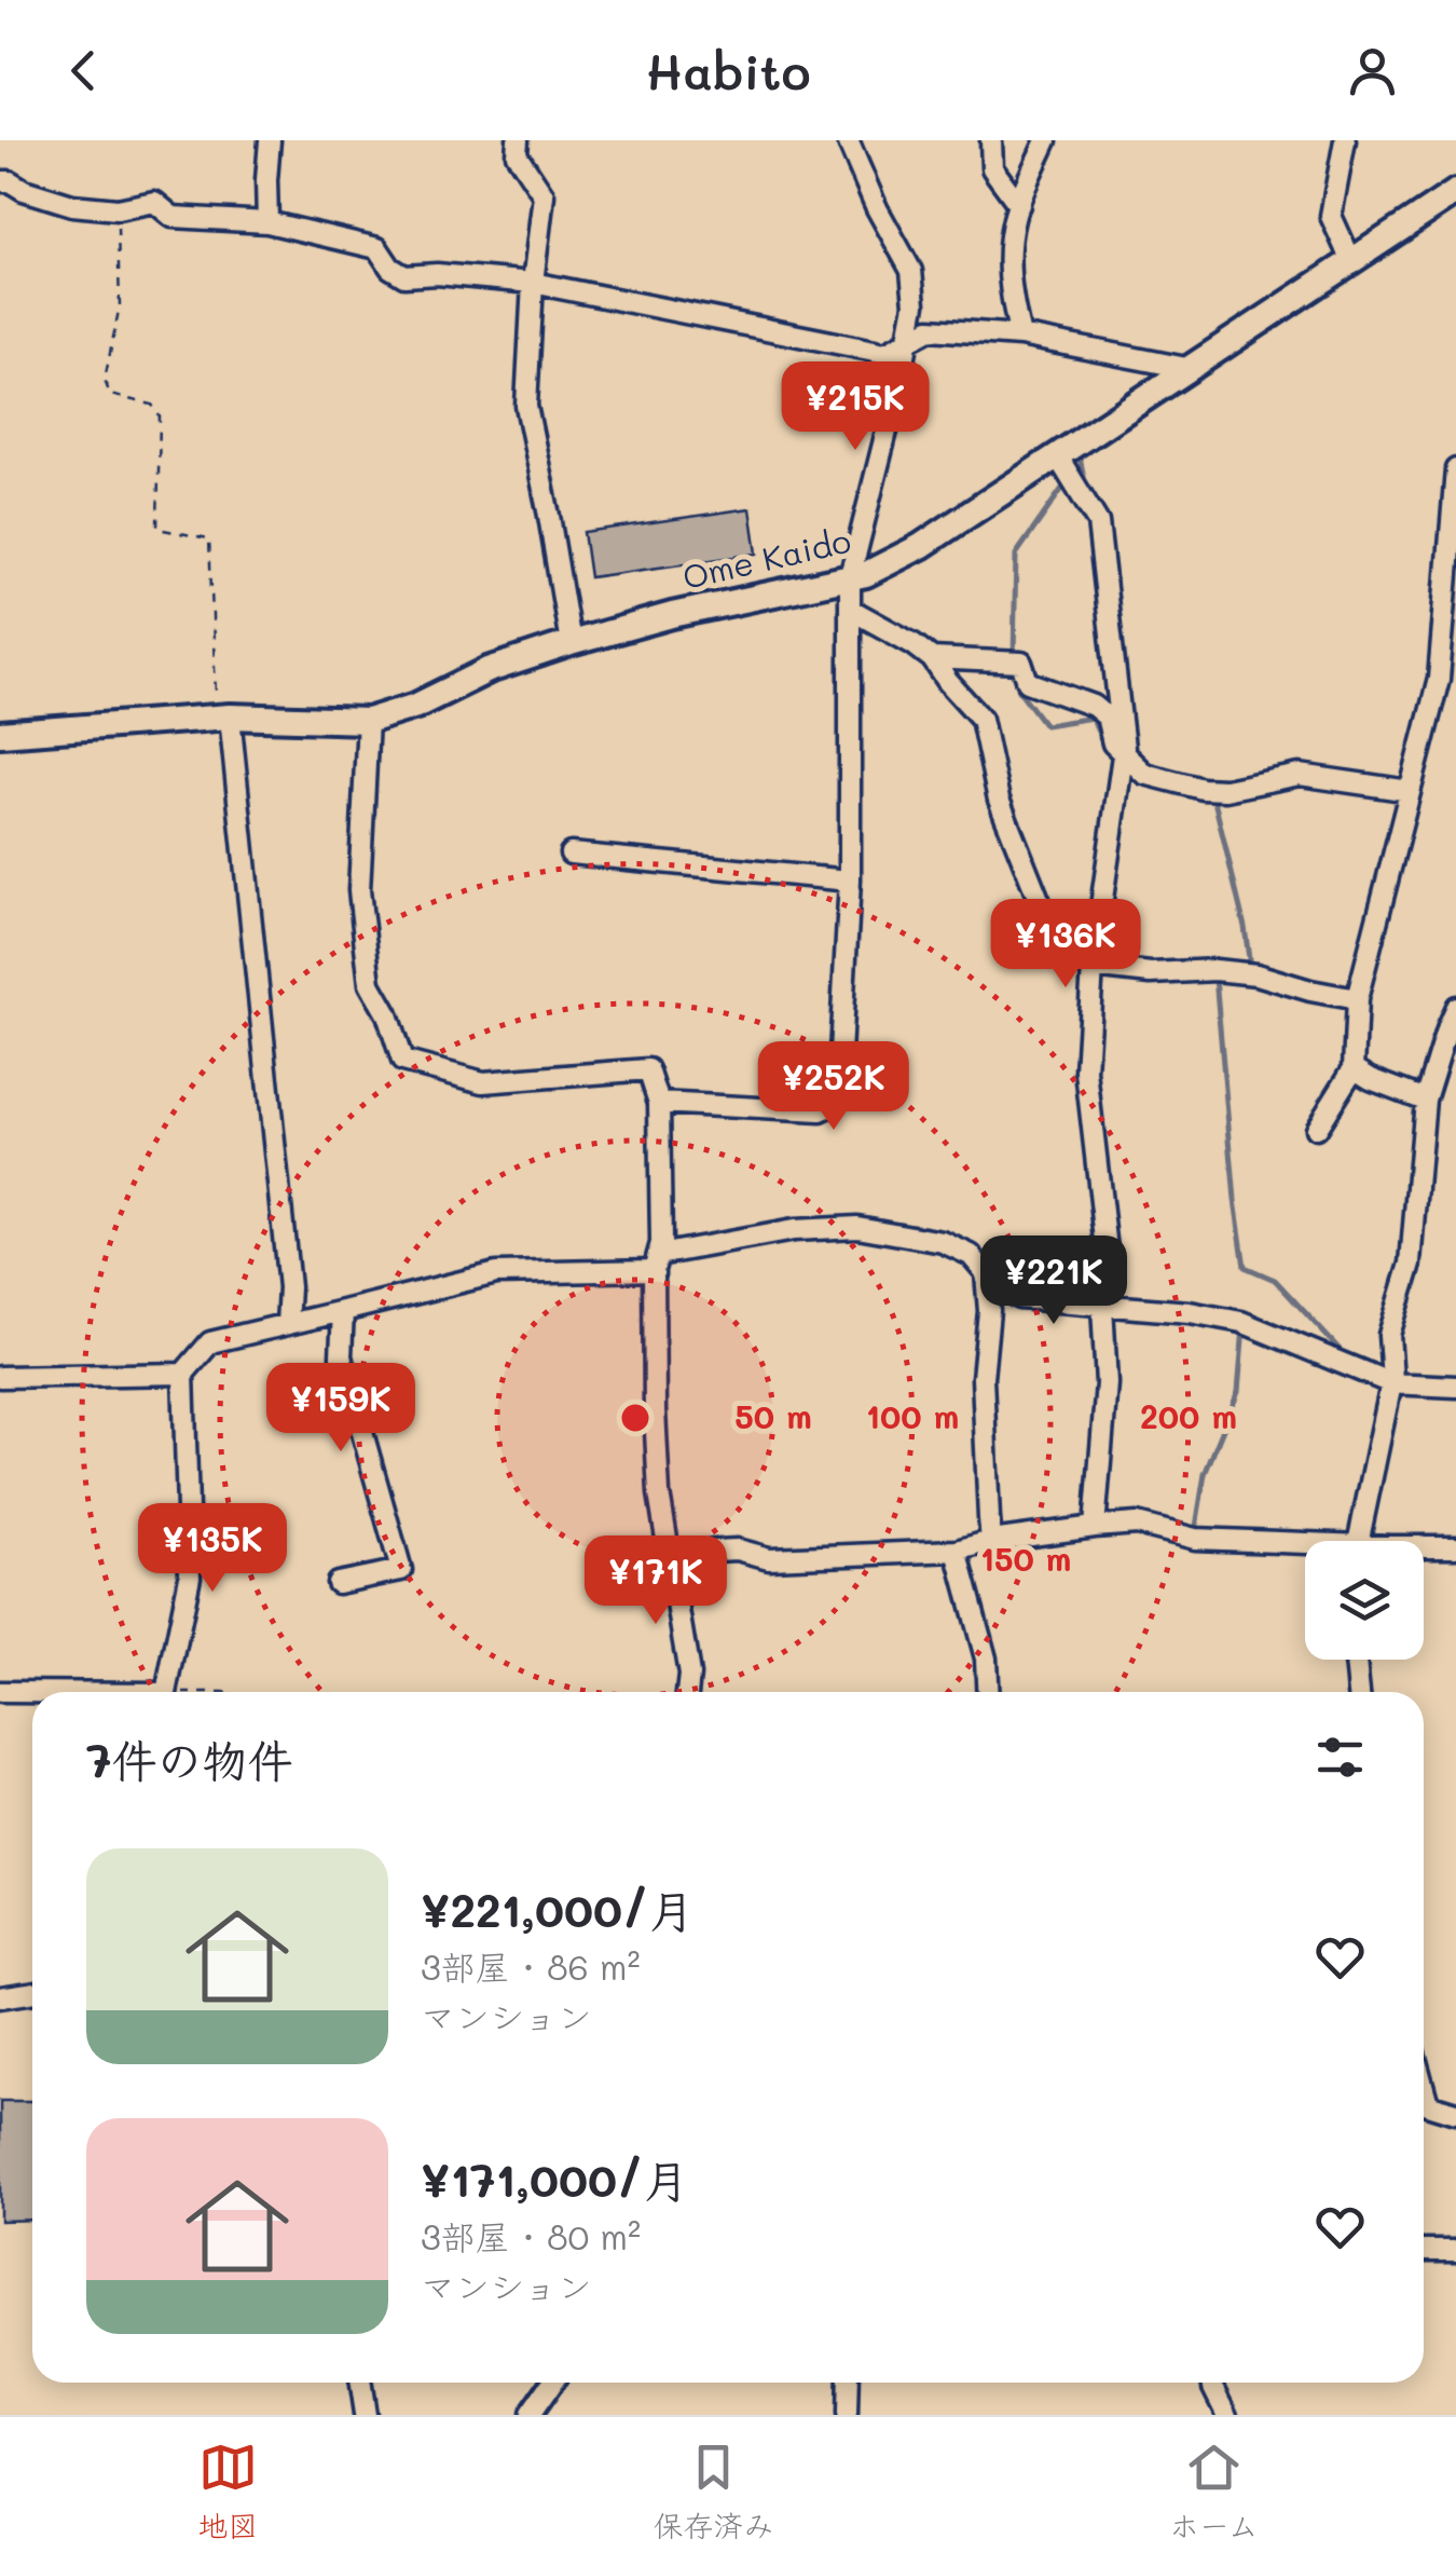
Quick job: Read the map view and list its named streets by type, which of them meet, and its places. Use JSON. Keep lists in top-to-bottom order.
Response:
{
  "streets": {
    "main road": ["Ome Kaido"]
  },
  "page": {
    "header": "Habito",
    "price": [
      "¥215K",
      "¥136K",
      "¥252K",
      "¥221K",
      "¥159K",
      "¥135K",
      "¥171K"
    ],
    "heading": "7件の物件",
    "list": [
      {
        "name": "¥221,000/月",
        "note": "3部屋 · 86 m² · マンション"
      },
      {
        "name": "¥171,000/月",
        "note": "3部屋 · 80 m² · マンション"
      }
    ],
    "tabs": ["地図", "保存済み", "ホーム"]
  },
  "rings": [
    "50 m",
    "100 m",
    "200 m",
    "150 m"
  ]
}
